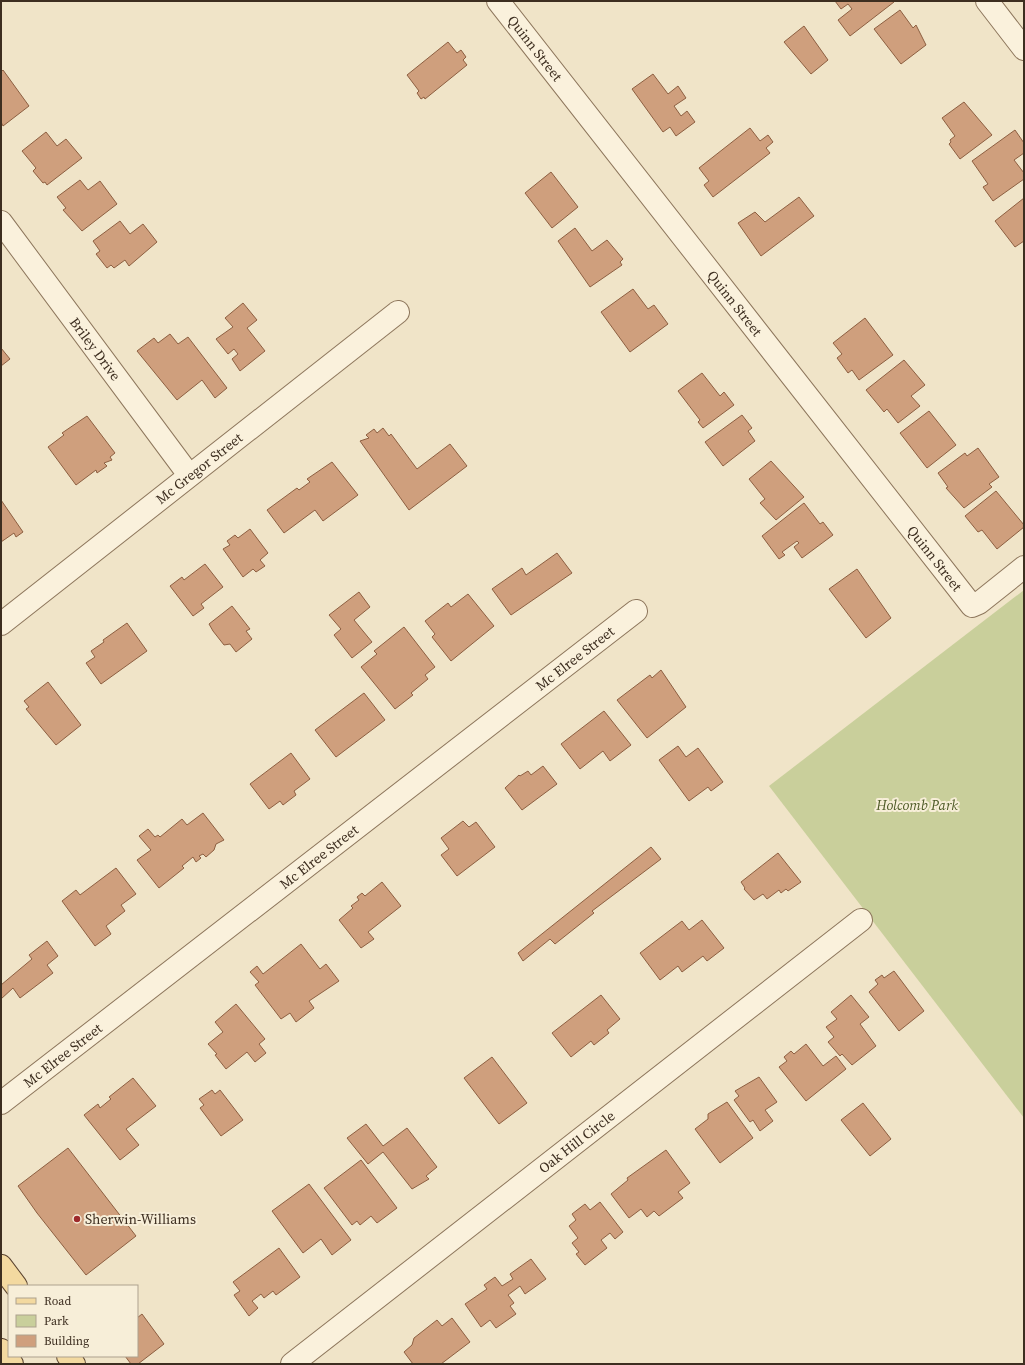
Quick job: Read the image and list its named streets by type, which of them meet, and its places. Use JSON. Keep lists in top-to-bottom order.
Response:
{
  "streets": {
    "street": [
      "Quinn Street",
      "Briley Drive",
      "Mc Gregor Street",
      "Mc Elree Street",
      "Oak Hill Circle"
    ]
  },
  "crossings": [
    ["Briley Drive", "Mc Gregor Street"]
  ],
  "parks": ["Holcomb Park"],
  "places": ["Sherwin-Williams"],
  "legend": ["Road", "Park", "Building"]
}
